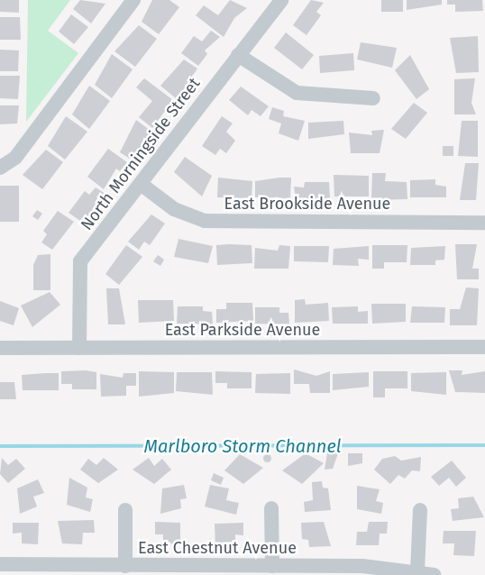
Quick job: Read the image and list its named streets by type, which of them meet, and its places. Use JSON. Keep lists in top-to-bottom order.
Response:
{
  "streets": {
    "street": [
      "North Morningside Street",
      "East Brookside Avenue",
      "East Parkside Avenue",
      "East Chestnut Avenue"
    ]
  },
  "crossings": [
    ["North Morningside Street", "East Brookside Avenue"],
    ["North Morningside Street", "East Parkside Avenue"]
  ],
  "water": ["Marlboro Storm Channel"]
}
